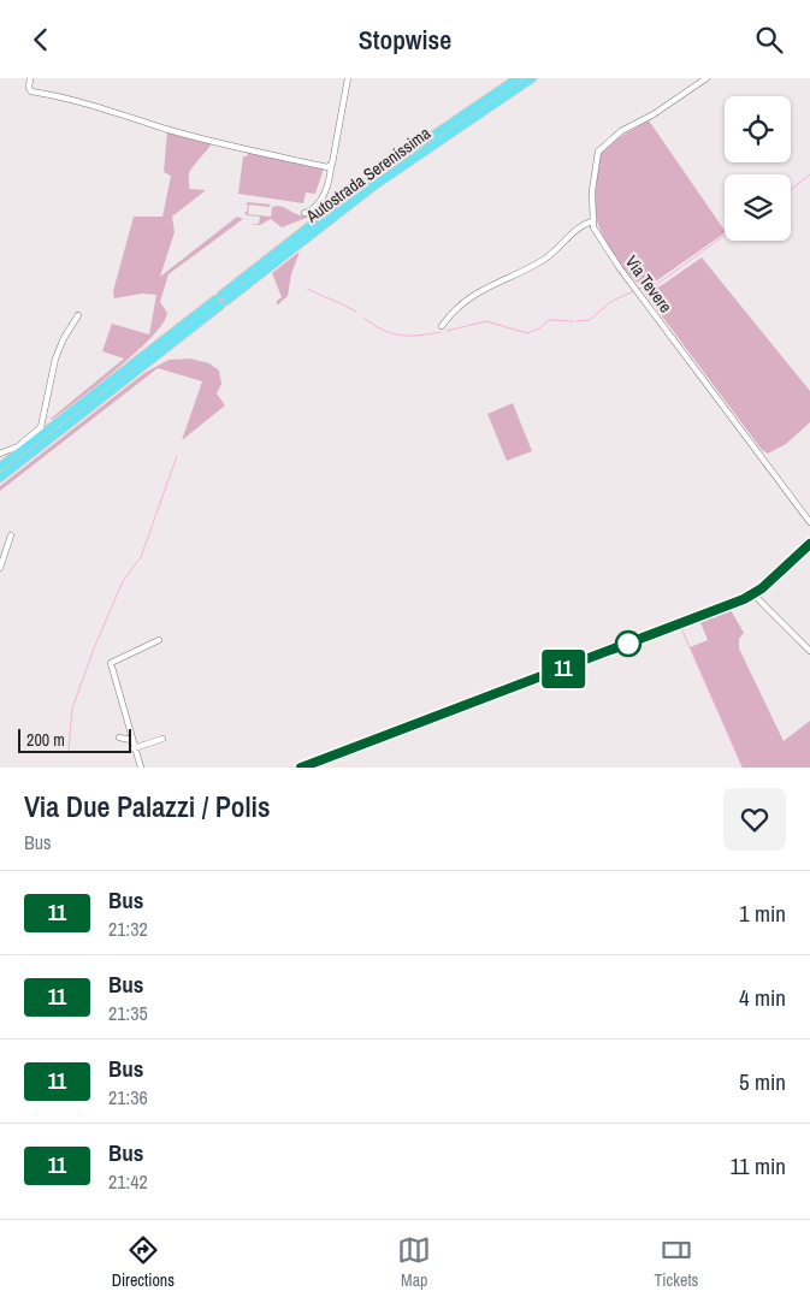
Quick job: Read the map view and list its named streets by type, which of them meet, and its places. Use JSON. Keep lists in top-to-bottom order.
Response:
{
  "streets": {
    "highway": ["Autostrada Serenissima"],
    "street": ["Via Tevere"]
  },
  "lines": ["bus line 11"],
  "scale_bar": "200 m",
  "page": {
    "header": "Stopwise",
    "on_map": "11",
    "scale": "200 m",
    "heading": ["Via Due Palazzi / Polis", "Bus"],
    "list": [
      {
        "mark": "11",
        "name": "Bus",
        "note": "21:32",
        "value": "1 min"
      },
      {
        "mark": "11",
        "name": "Bus",
        "note": "21:35",
        "value": "4 min"
      },
      {
        "mark": "11",
        "name": "Bus",
        "note": "21:36",
        "value": "5 min"
      },
      {
        "mark": "11",
        "name": "Bus",
        "note": "21:42",
        "value": "11 min"
      }
    ],
    "tabs": ["Directions", "Map", "Tickets"]
  }
}
